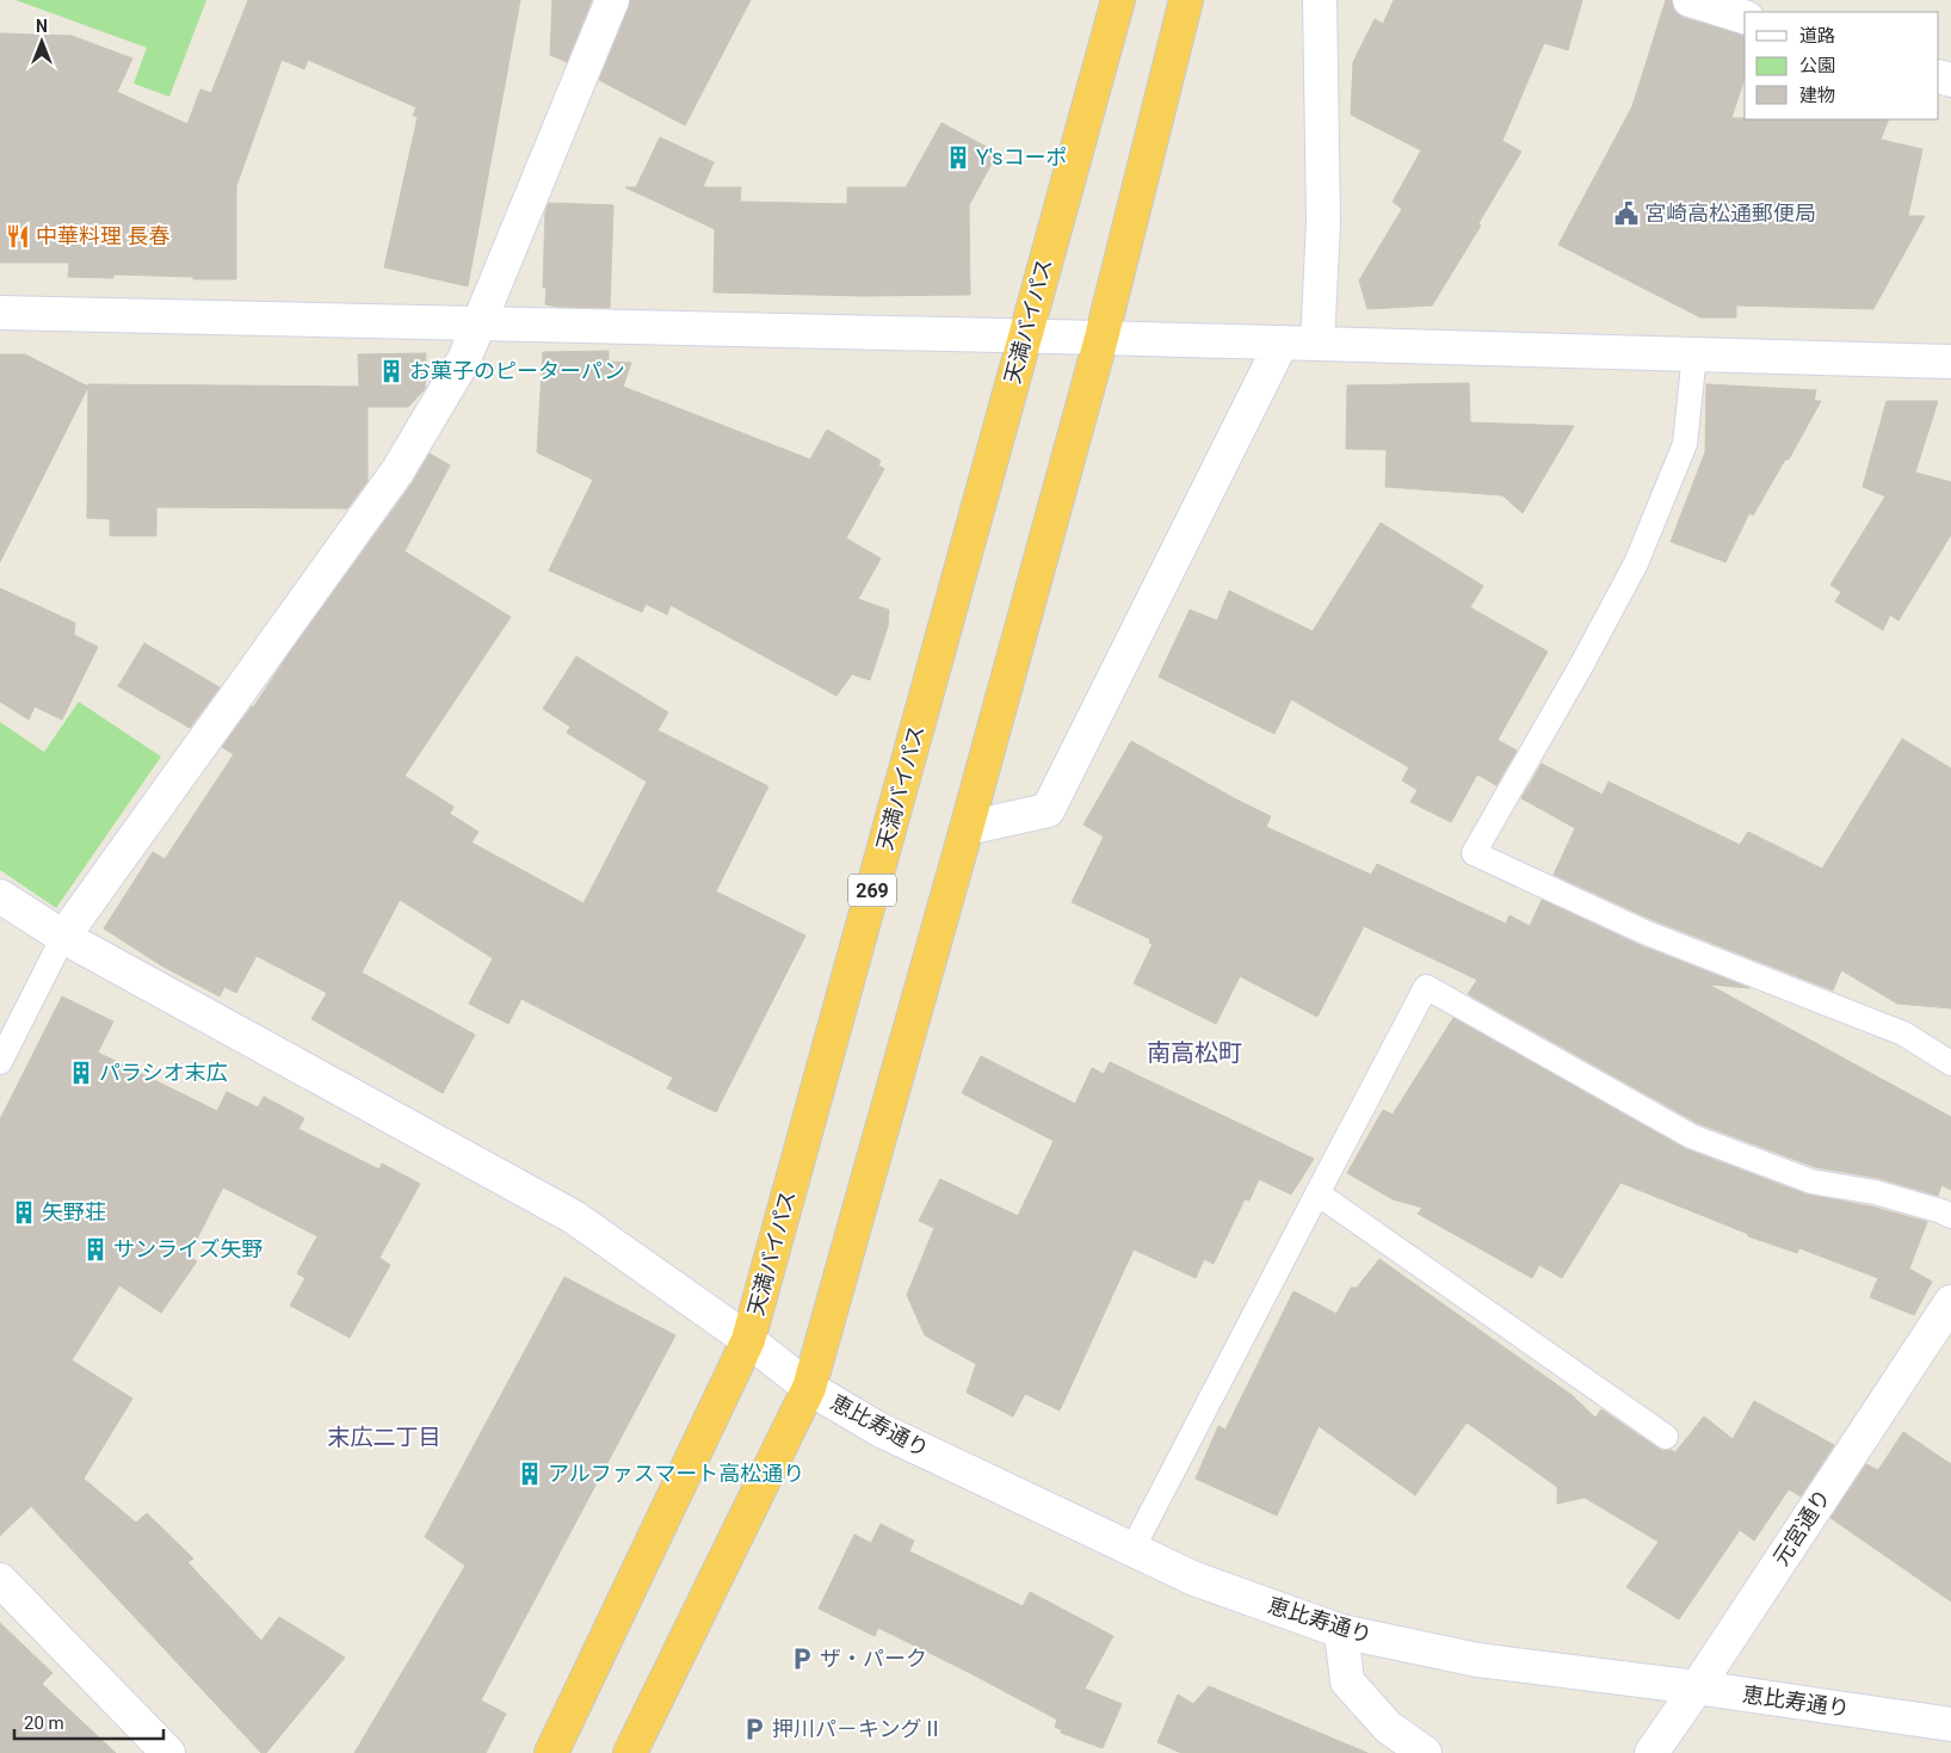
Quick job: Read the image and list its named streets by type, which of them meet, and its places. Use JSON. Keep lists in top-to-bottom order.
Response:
{
  "streets": {
    "highway": ["天満バイパス", "269"],
    "street": ["恵比寿通り", "元宮通り"]
  },
  "crossings": [
    ["天満バイパス", "恵比寿通り"],
    ["恵比寿通り", "元宮通り"]
  ],
  "districts": ["南高松町", "末広二丁目"],
  "places": {
    "building": [
      "Y'sコーポ",
      "お菓子のピーターパン",
      "パラシオ末広",
      "矢野荘",
      "サンライズ矢野",
      "アルファスマート高松通り"
    ],
    "public building": ["宮崎高松通郵便局"],
    "restaurant": ["中華料理 長春"],
    "parking": ["ザ・パーク", "押川パ－キングⅡ"]
  },
  "legend": ["道路", "公園", "建物"],
  "scale_bar": "20 m",
  "north": "top"
}
